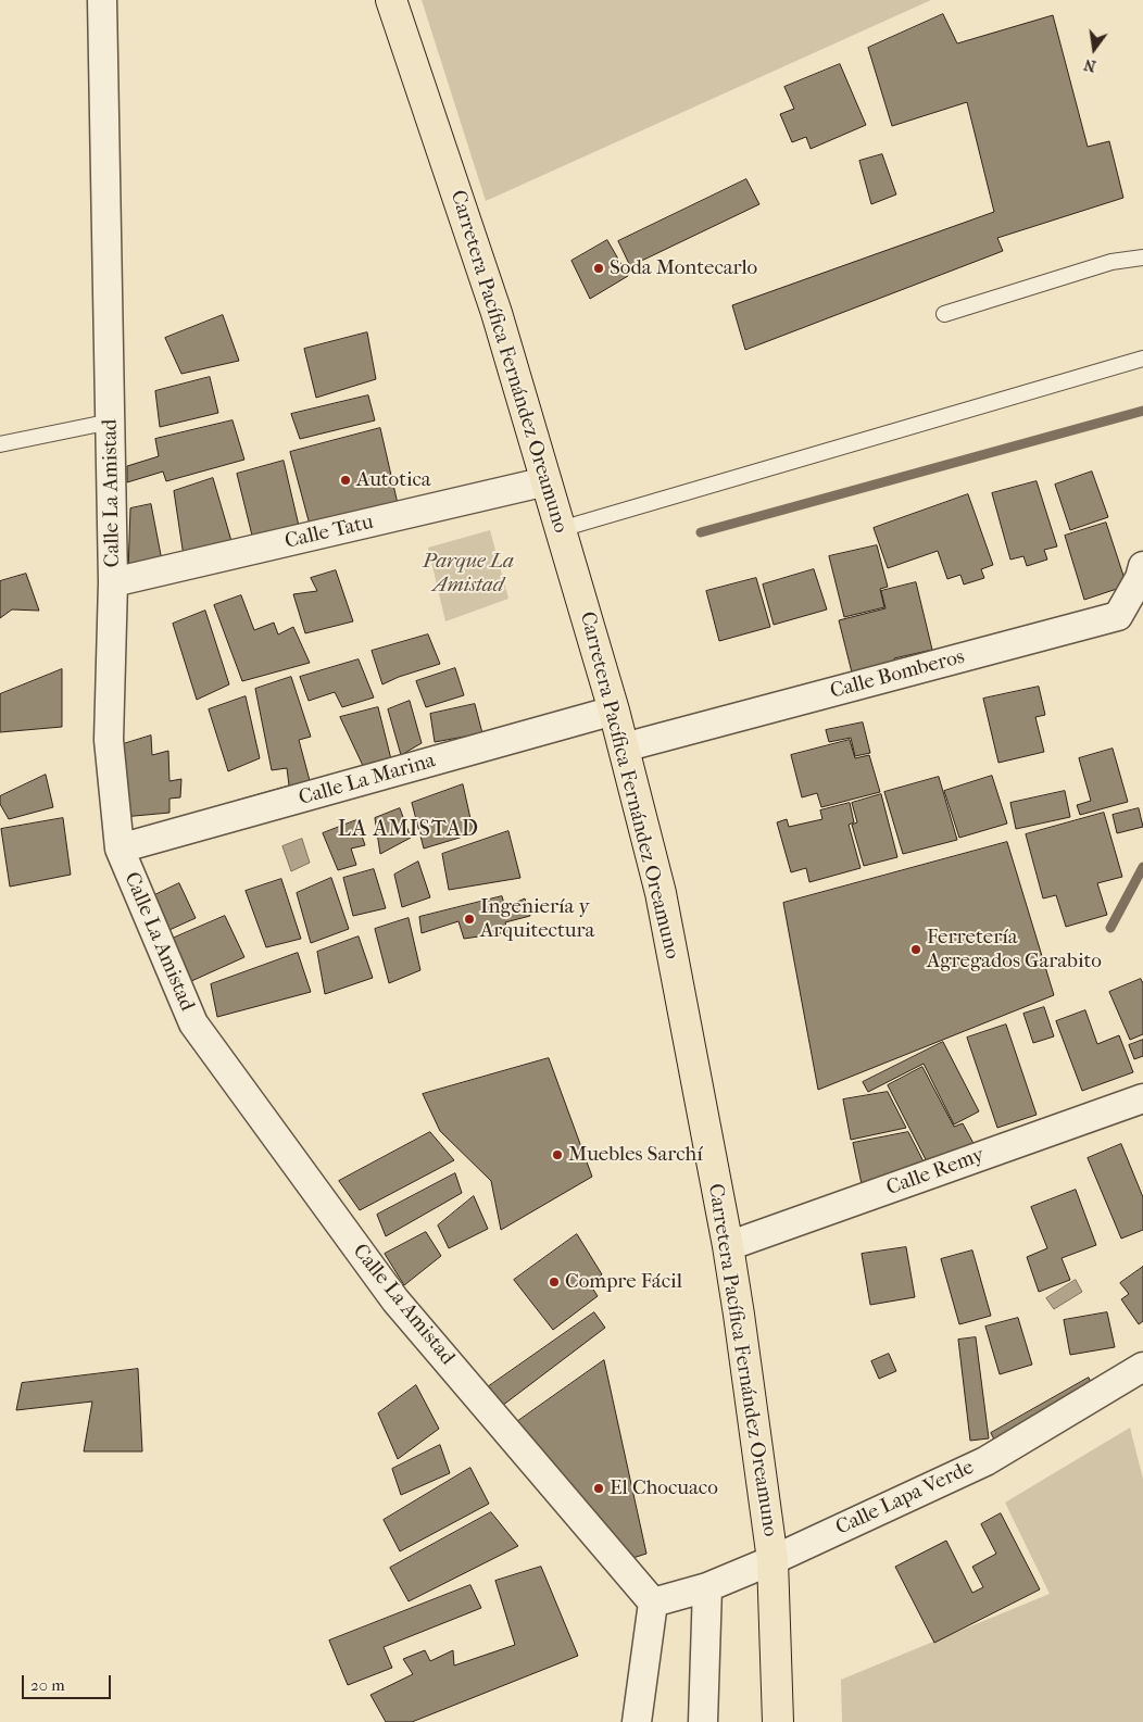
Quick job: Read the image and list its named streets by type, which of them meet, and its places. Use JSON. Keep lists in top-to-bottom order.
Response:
{
  "streets": {
    "highway": ["Carretera Pacífica Fernández Oreamuno"],
    "street": [
      "Calle La Amistad",
      "Calle Tatu",
      "Calle Bomberos",
      "Calle La Marina",
      "Calle Remy",
      "Calle Lapa Verde"
    ]
  },
  "crossings": [
    ["Carretera Pacífica Fernández Oreamuno", "Calle Tatu"],
    ["Carretera Pacífica Fernández Oreamuno", "Calle Bomberos"],
    ["Carretera Pacífica Fernández Oreamuno", "Calle La Marina"],
    ["Carretera Pacífica Fernández Oreamuno", "Calle Remy"],
    ["Carretera Pacífica Fernández Oreamuno", "Calle Lapa Verde"],
    ["Calle La Amistad", "Calle Tatu"],
    ["Calle La Amistad", "Calle La Marina"],
    ["Calle La Amistad", "Calle Lapa Verde"]
  ],
  "districts": ["LA AMISTAD"],
  "parks": ["Parque La Amistad"],
  "places": [
    "Soda Montecarlo",
    "Autotica",
    "Ingeniería y Arquitectura",
    "Ferretería Agregados Garabito",
    "Muebles Sarchí",
    "Compre Fácil",
    "El Chocuaco"
  ],
  "scale_bar": "20 m",
  "north": "bottom"
}
